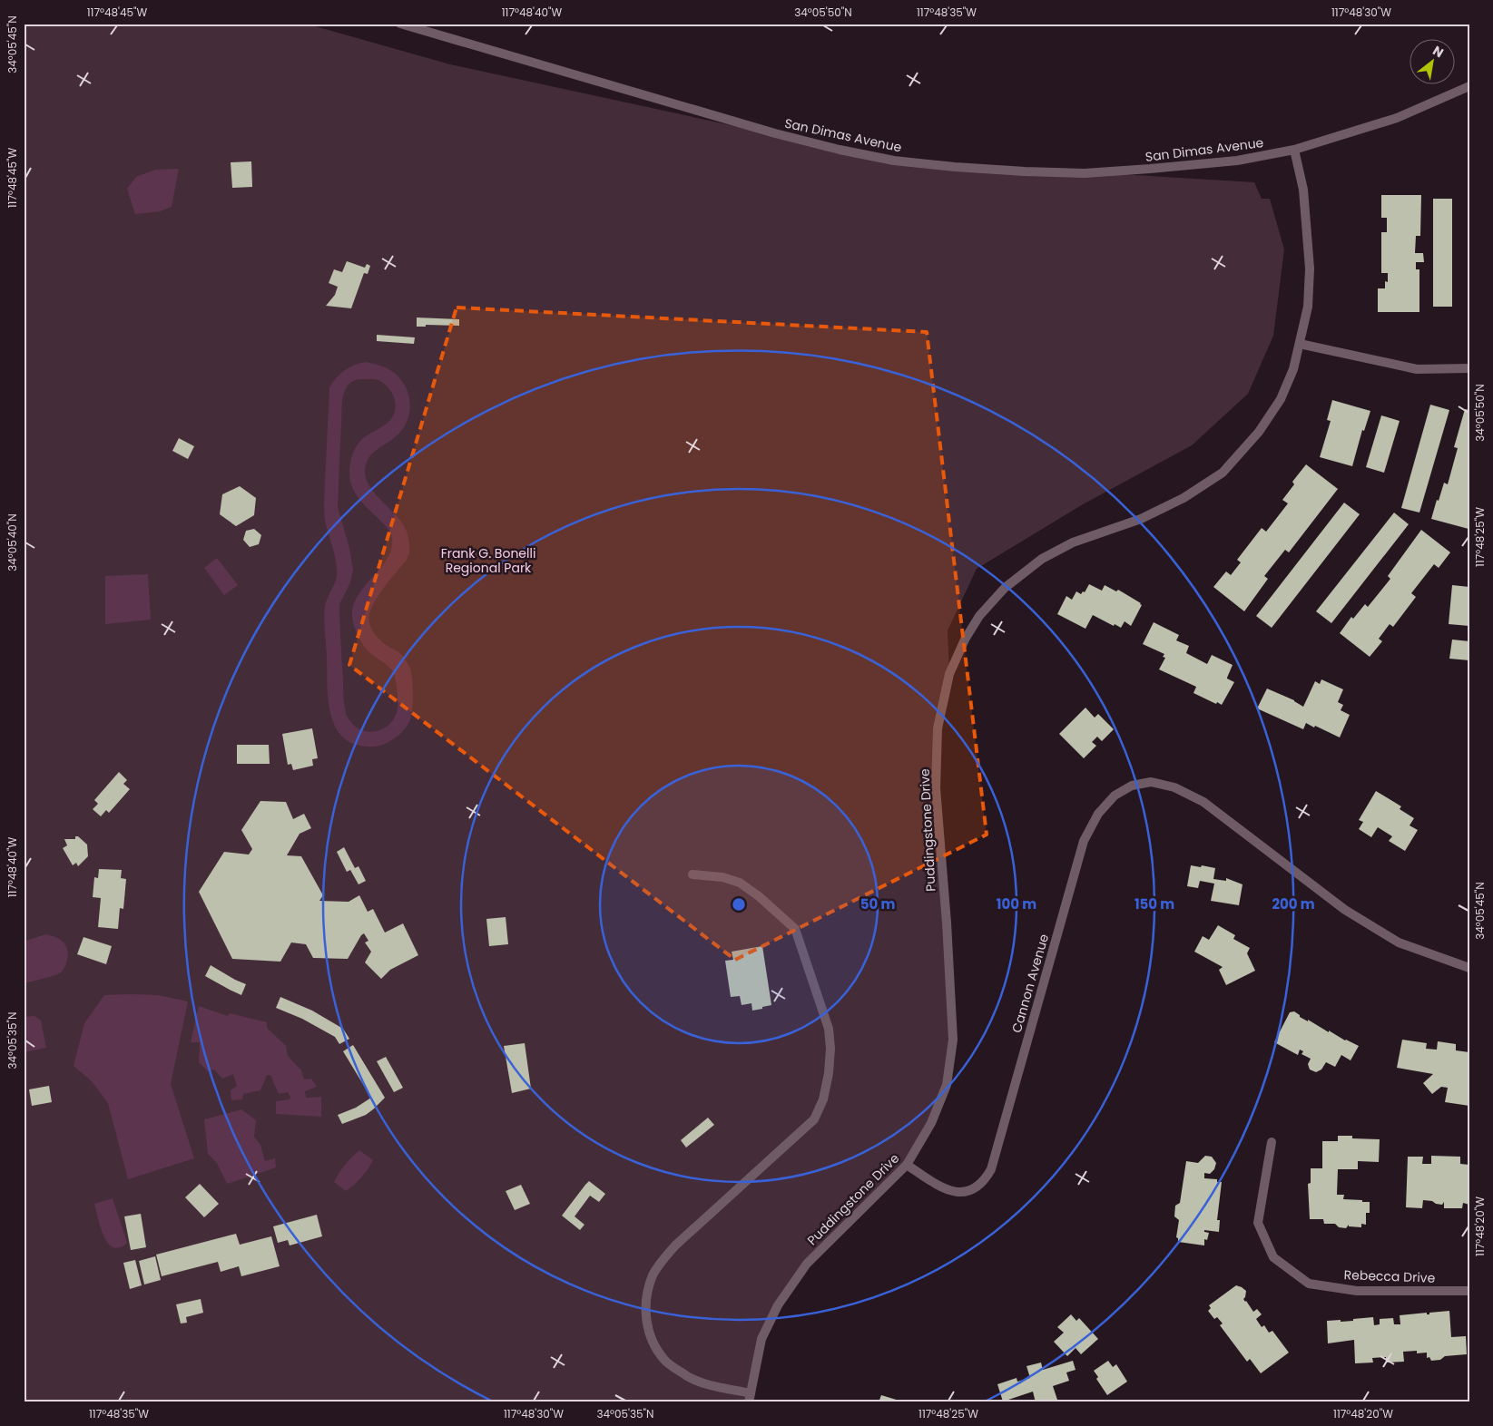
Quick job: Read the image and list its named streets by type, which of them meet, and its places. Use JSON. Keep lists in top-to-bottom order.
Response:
{
  "streets": {
    "street": [
      "San Dimas Avenue",
      "Puddingstone Drive",
      "Cannon Avenue",
      "Rebecca Drive"
    ]
  },
  "crossings": [
    ["San Dimas Avenue", "Puddingstone Drive"],
    ["Puddingstone Drive", "Cannon Avenue"]
  ],
  "parks": ["Frank G. Bonelli Regional Park"],
  "north": "top right",
  "coordinates": [
    "117°48'45\"W",
    "117°48'40\"W",
    "34°05'50\"N",
    "117°48'35\"W",
    "117°48'30\"W",
    "34°05'45\"N",
    "117°48'25\"W",
    "34°05'40\"N",
    "34°05'35\"N",
    "117°48'20\"W"
  ],
  "rings": [
    "50 m",
    "100 m",
    "150 m",
    "200 m"
  ]
}
